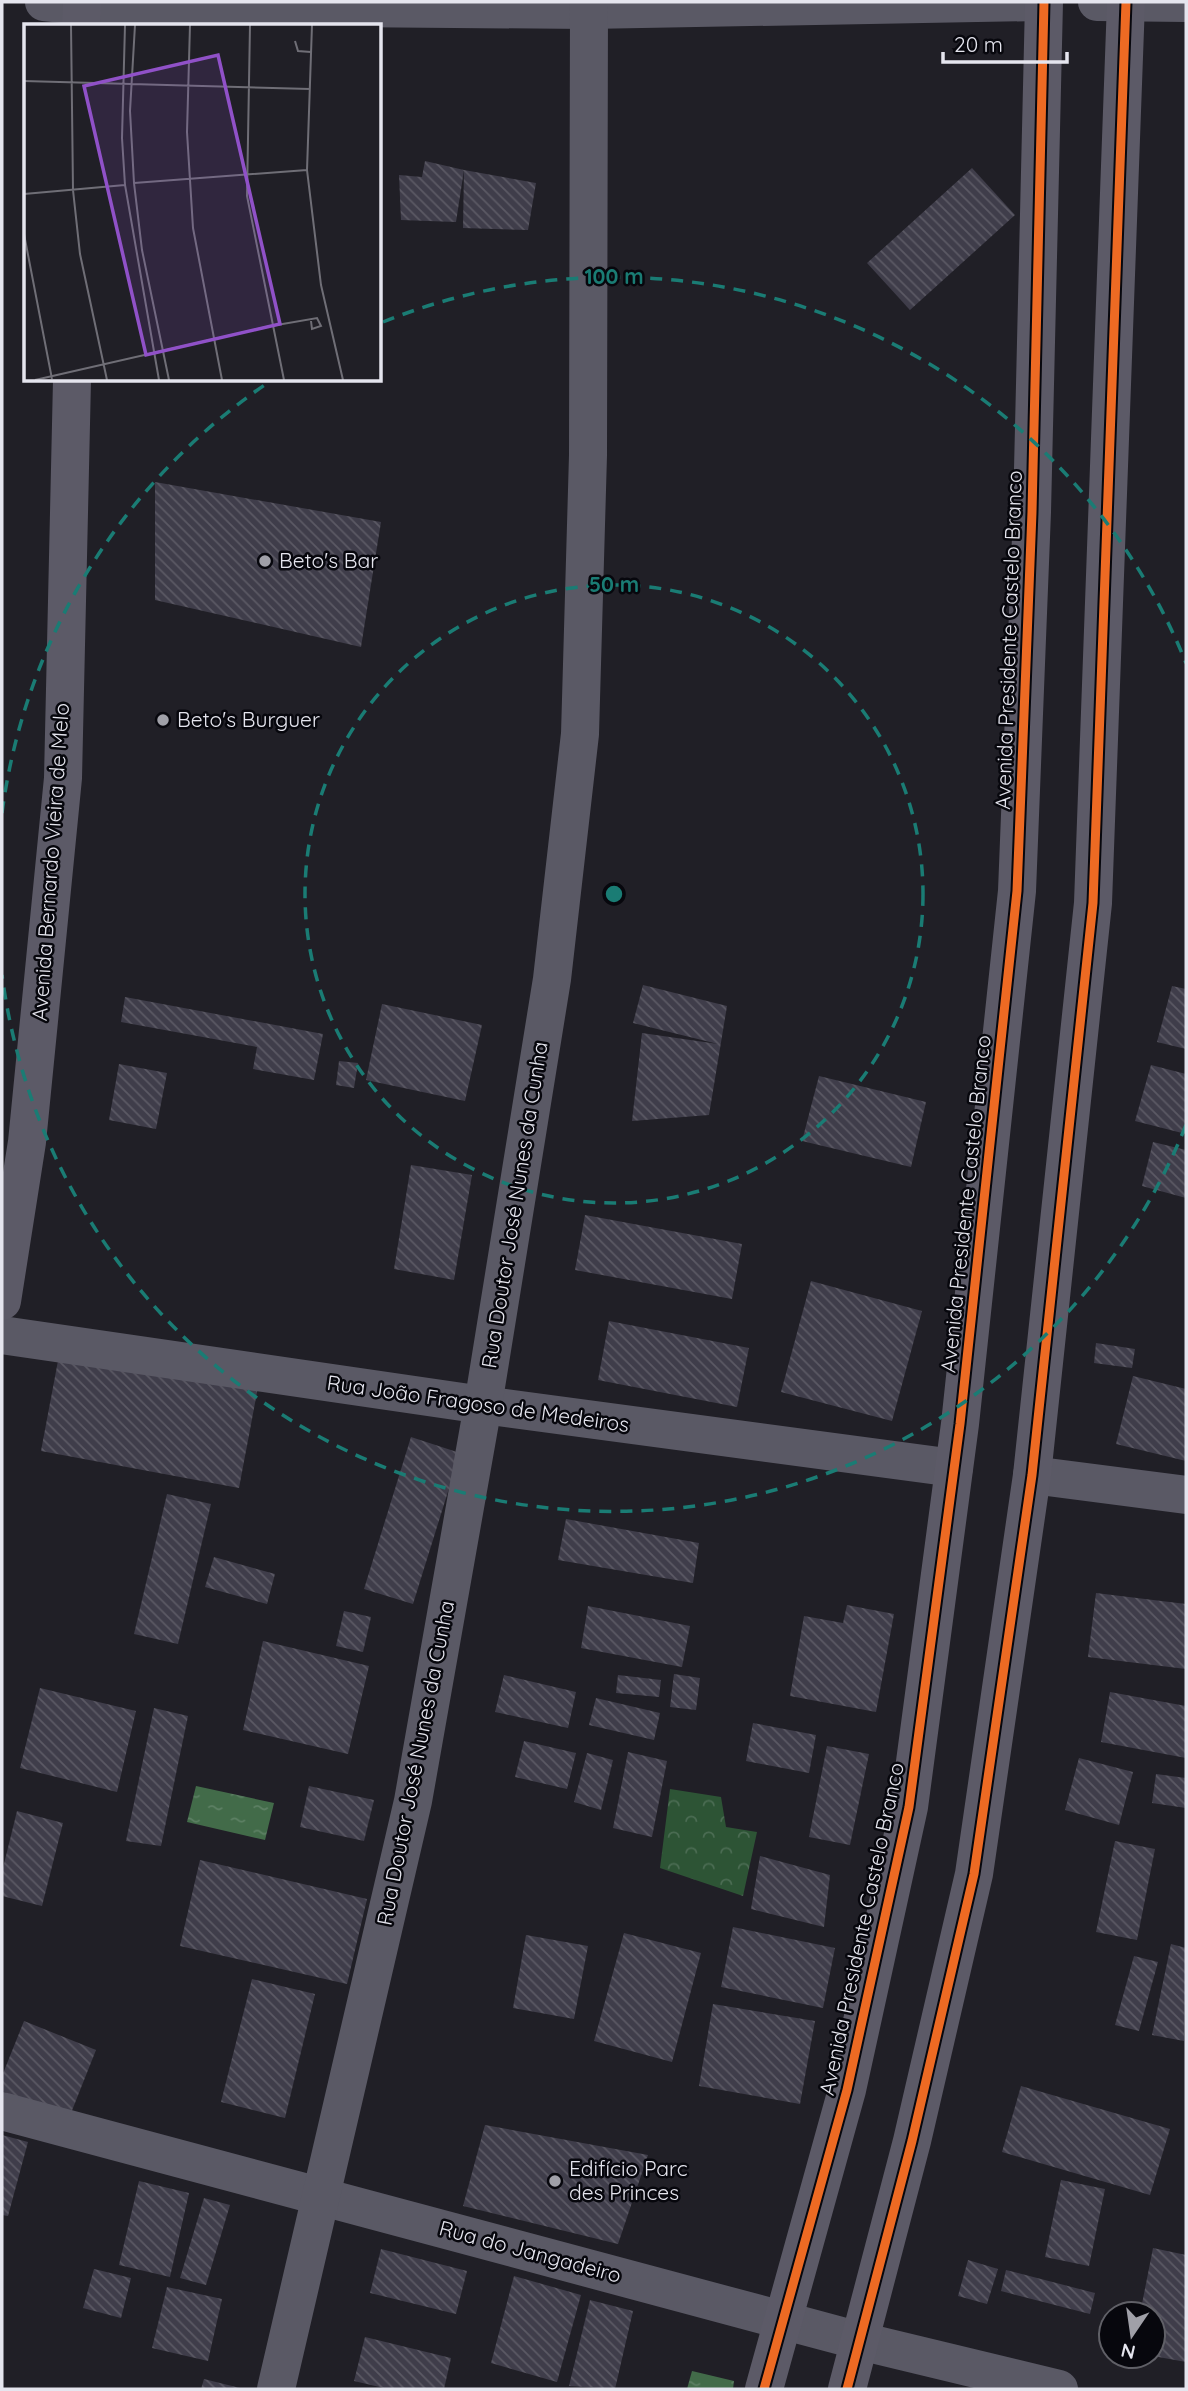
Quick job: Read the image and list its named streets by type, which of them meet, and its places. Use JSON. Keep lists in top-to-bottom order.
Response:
{
  "streets": {
    "main road": ["Avenida Presidente Castelo Branco", "Avenida Bernardo Vieira de Melo"],
    "street": ["Rua Doutor José Nunes da Cunha", "Rua João Fragoso de Medeiros", "Rua do Jangadeiro"]
  },
  "crossings": [
    ["Avenida Presidente Castelo Branco", "Rua João Fragoso de Medeiros"],
    ["Avenida Presidente Castelo Branco", "Rua do Jangadeiro"],
    ["Rua Doutor José Nunes da Cunha", "Rua João Fragoso de Medeiros"],
    ["Rua Doutor José Nunes da Cunha", "Rua do Jangadeiro"]
  ],
  "places": ["Beto's Bar", "Beto's Burguer", "Edifício Parc des Princes"],
  "scale_bar": "20 m",
  "north": "bottom",
  "rings": ["100 m", "50 m"]
}
